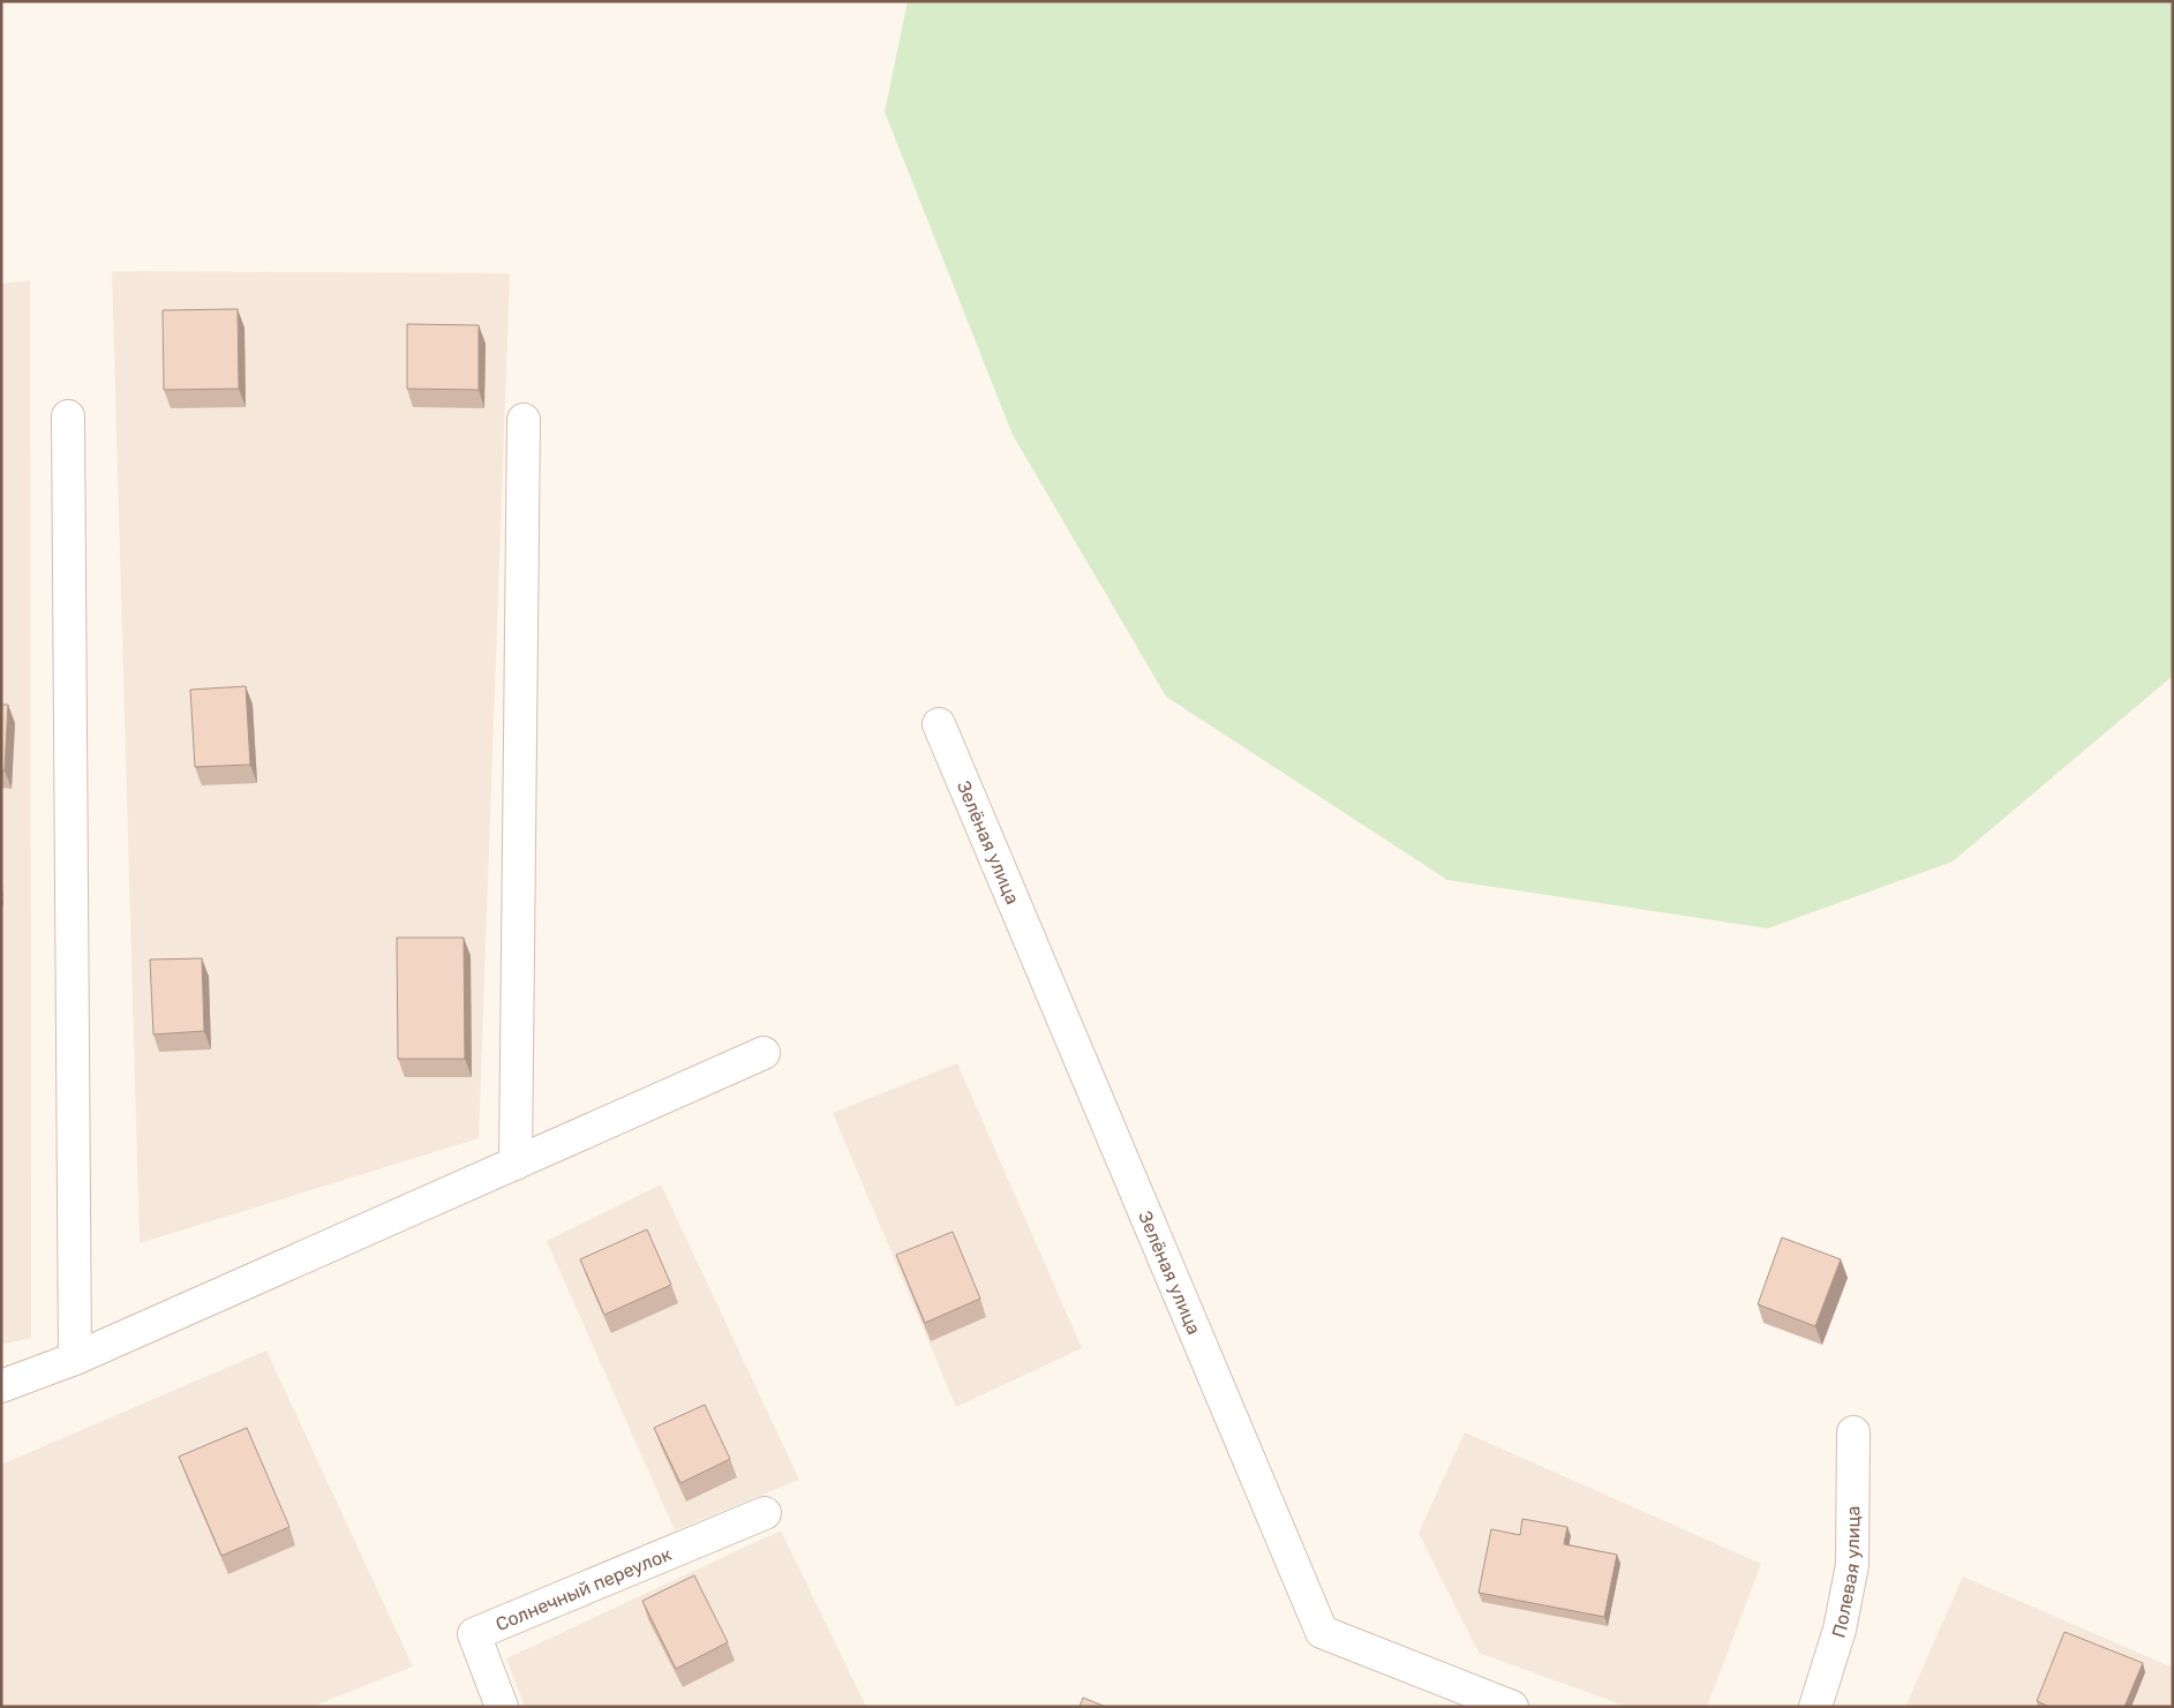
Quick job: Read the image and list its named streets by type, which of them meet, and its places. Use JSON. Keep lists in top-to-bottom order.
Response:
{
  "streets": {
    "street": ["Зелёная улица", "Полевая улица", "Солнечный переулок"]
  }
}
